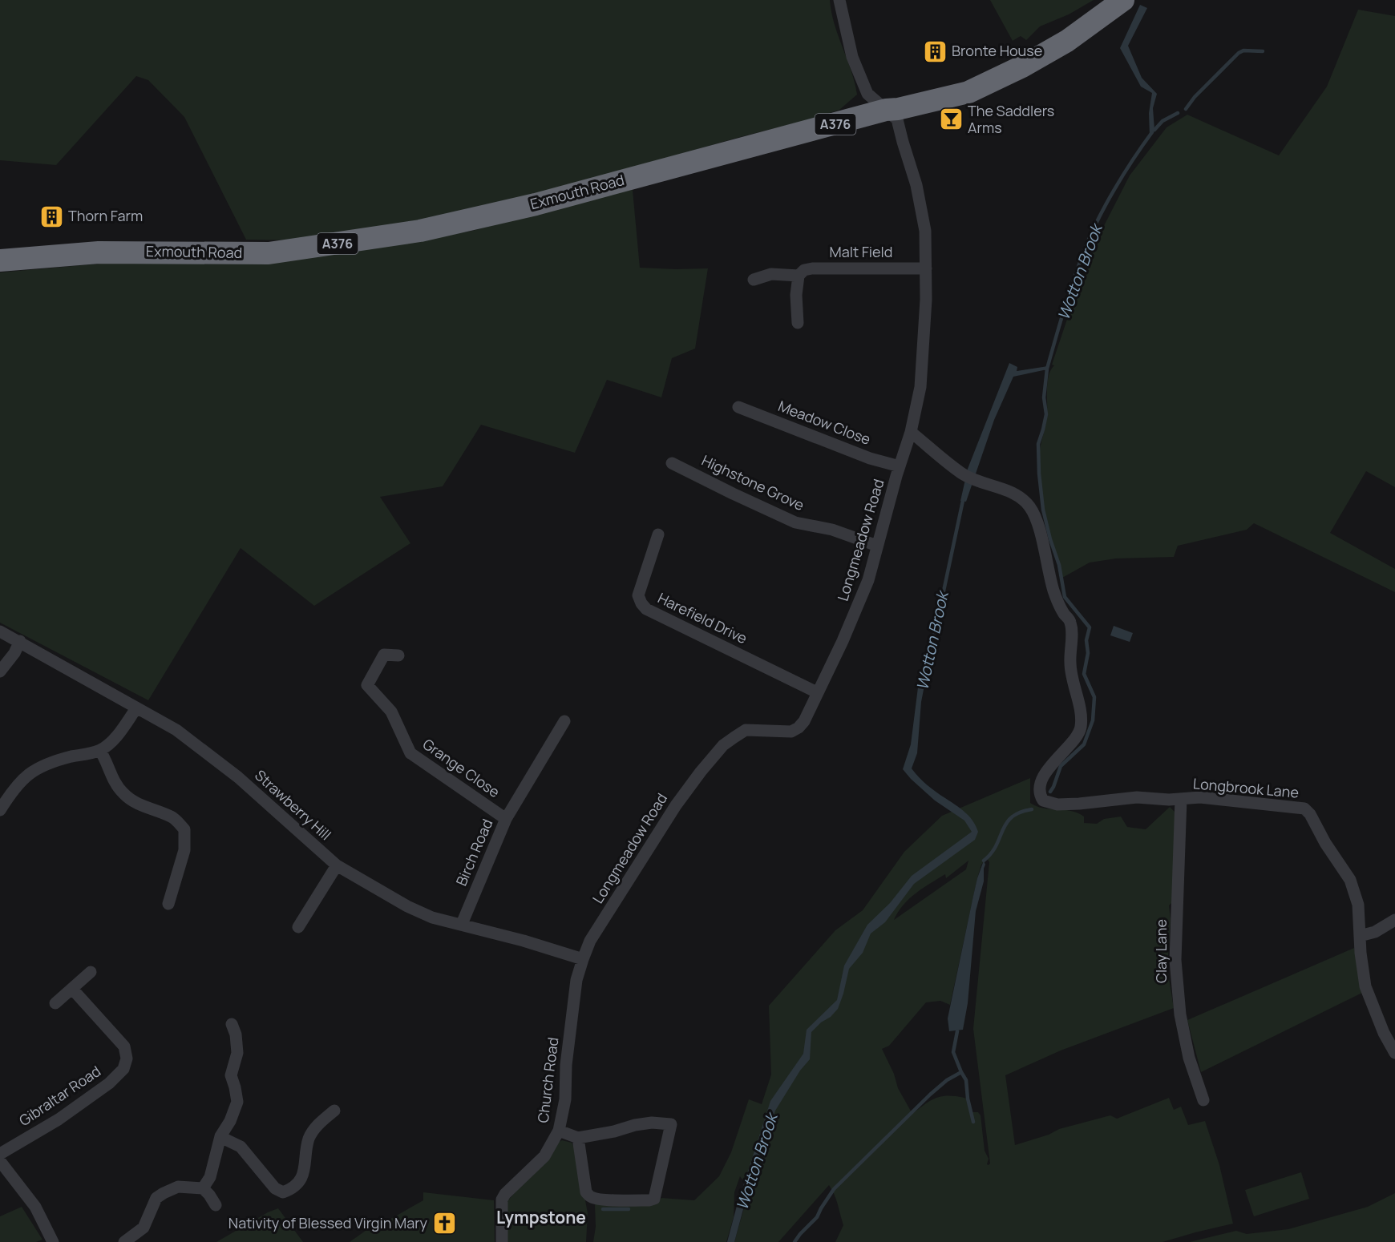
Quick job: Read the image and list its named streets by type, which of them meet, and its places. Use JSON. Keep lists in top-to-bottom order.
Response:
{
  "streets": {
    "highway": ["A376", "Exmouth Road"],
    "street": [
      "Malt Field",
      "Meadow Close",
      "Highstone Grove",
      "Longmeadow Road",
      "Harefield Drive",
      "Grange Close",
      "Longbrook Lane",
      "Strawberry Hill",
      "Birch Road",
      "Clay Lane",
      "Church Road",
      "Gibraltar Road"
    ]
  },
  "crossings": [
    ["Exmouth Road", "Longmeadow Road"],
    ["Malt Field", "Longmeadow Road"],
    ["Meadow Close", "Longmeadow Road"],
    ["Highstone Grove", "Longmeadow Road"],
    ["Longmeadow Road", "Harefield Drive"],
    ["Longmeadow Road", "Longbrook Lane"],
    ["Longmeadow Road", "Strawberry Hill"],
    ["Longmeadow Road", "Church Road"],
    ["Grange Close", "Birch Road"],
    ["Longbrook Lane", "Clay Lane"],
    ["Strawberry Hill", "Birch Road"],
    ["Strawberry Hill", "Church Road"]
  ],
  "districts": ["Lympstone"],
  "water": ["Wotton Brook"],
  "places": {
    "building": ["Bronte House", "Thorn Farm"],
    "bar": ["The Saddlers Arms"],
    "church": ["Nativity of Blessed Virgin Mary"]
  }
}
